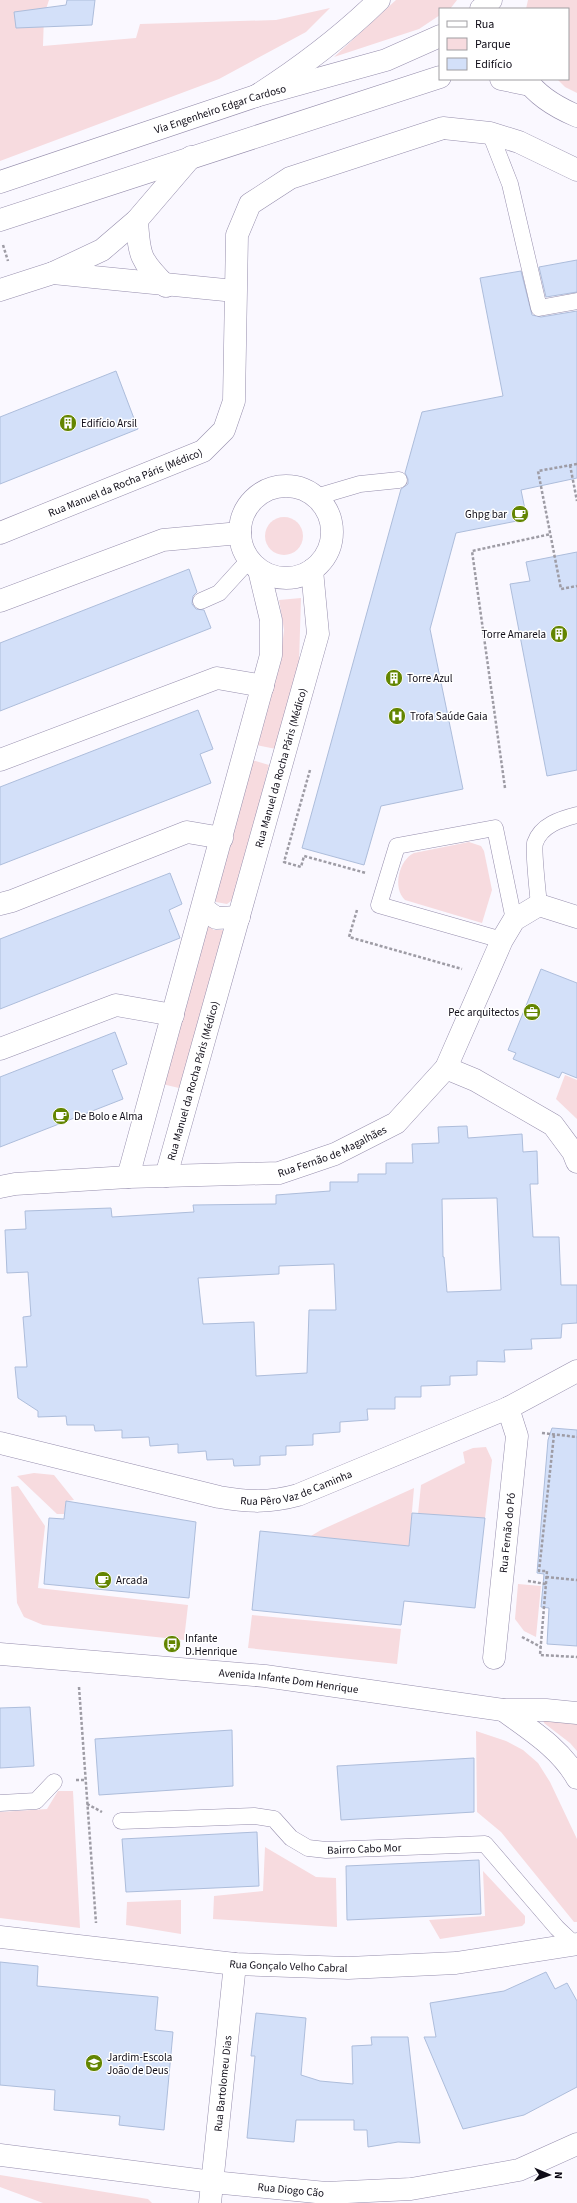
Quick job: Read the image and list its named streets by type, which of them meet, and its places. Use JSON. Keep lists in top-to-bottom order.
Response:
{
  "streets": {
    "main road": [
      "Via Engenheiro Edgar Cardoso",
      "Rua Manuel da Rocha Páris (Médico)",
      "Rua Fernão de Magalhães",
      "Rua Pêro Vaz de Caminha",
      "Rua Fernão do Pó",
      "Avenida Infante Dom Henrique",
      "Rua Gonçalo Velho Cabral",
      "Rua Bartolomeu Dias",
      "Rua Diogo Cão"
    ],
    "lane": ["Bairro Cabo Mor"]
  },
  "crossings": [
    ["Rua Manuel da Rocha Páris (Médico)", "Rua Fernão de Magalhães"],
    ["Rua Pêro Vaz de Caminha", "Rua Fernão do Pó"],
    ["Bairro Cabo Mor", "Rua Gonçalo Velho Cabral"],
    ["Rua Gonçalo Velho Cabral", "Rua Bartolomeu Dias"],
    ["Rua Bartolomeu Dias", "Rua Diogo Cão"]
  ],
  "places": {
    "building": ["Edifício Arsil", "Torre Amarela", "Torre Azul"],
    "cafe": ["Ghpg bar", "De Bolo e Alma", "Arcada"],
    "hospital": ["Trofa Saúde Gaia"],
    "office": ["Pec arquitectos"],
    "bus stop": ["Infante D.Henrique"],
    "school or university": ["Jardim-Escola João de Deus"]
  },
  "legend": ["Rua", "Parque", "Edifício"],
  "north": "right"
}
